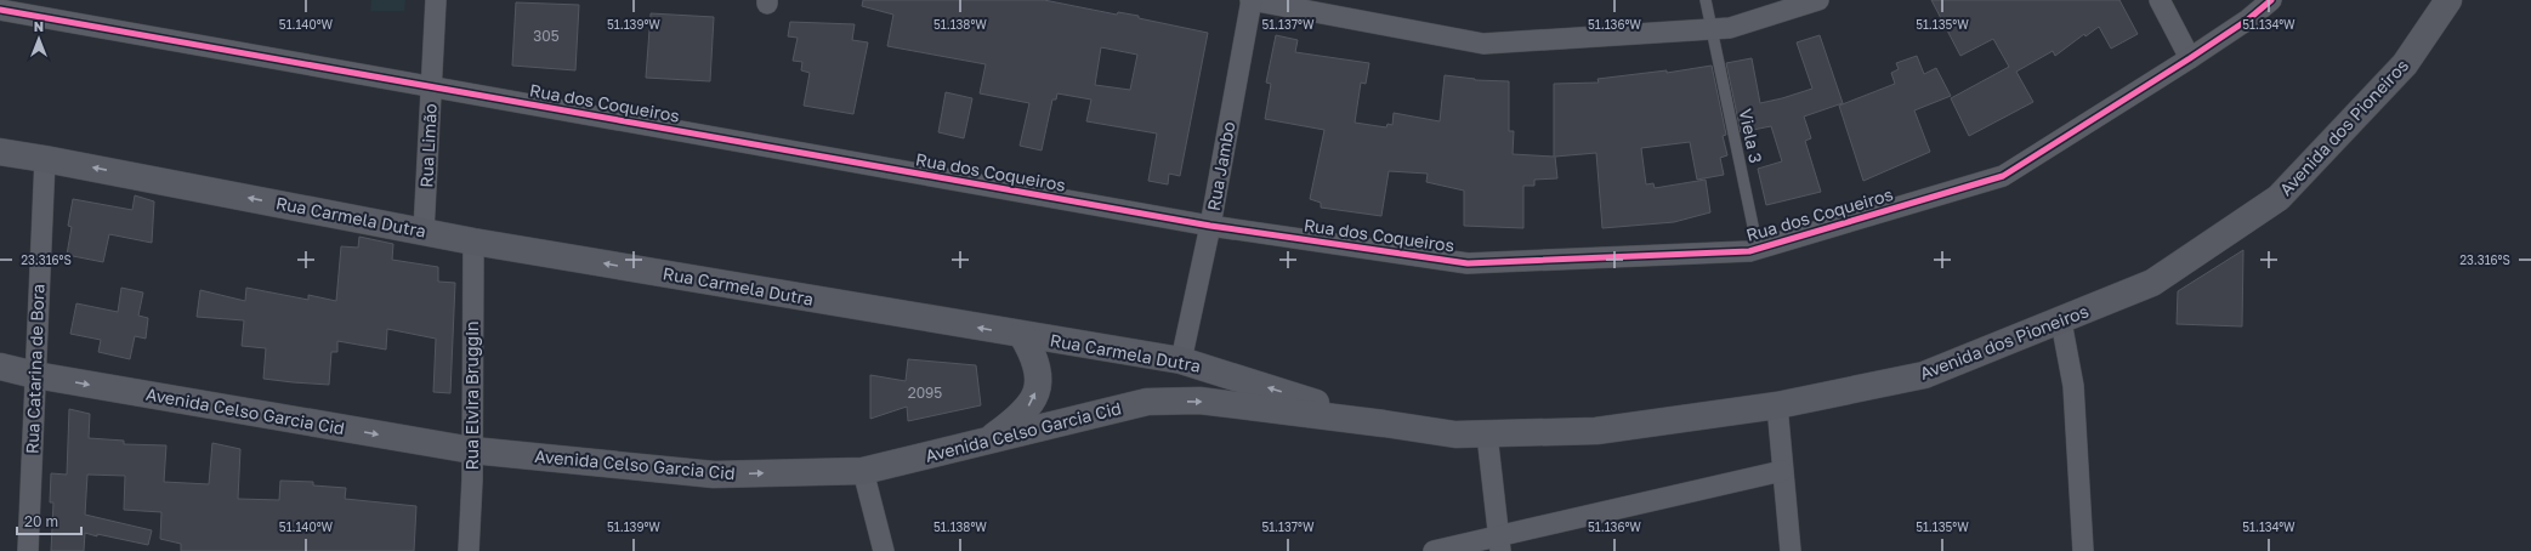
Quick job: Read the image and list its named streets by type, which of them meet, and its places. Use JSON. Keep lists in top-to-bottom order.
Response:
{
  "streets": {
    "main road": ["Avenida dos Pioneiros", "Rua Carmela Dutra", "Avenida Celso Garcia Cid"],
    "street": [
      "Rua dos Coqueiros",
      "Rua Limão",
      "Rua Jambo",
      "Rua Catarina de Bora",
      "Rua Elvira Bruggin"
    ],
    "lane": ["Viela 3"]
  },
  "crossings": [
    ["Rua dos Coqueiros", "Viela 3"],
    ["Rua dos Coqueiros", "Rua Limão"],
    ["Rua dos Coqueiros", "Rua Jambo"],
    ["Avenida dos Pioneiros", "Rua Carmela Dutra"],
    ["Avenida dos Pioneiros", "Avenida Celso Garcia Cid"],
    ["Rua Limão", "Rua Carmela Dutra"],
    ["Rua Jambo", "Rua Carmela Dutra"],
    ["Rua Carmela Dutra", "Rua Catarina de Bora"],
    ["Rua Carmela Dutra", "Rua Elvira Bruggin"],
    ["Rua Carmela Dutra", "Avenida Celso Garcia Cid"],
    ["Rua Catarina de Bora", "Avenida Celso Garcia Cid"],
    ["Rua Elvira Bruggin", "Avenida Celso Garcia Cid"]
  ],
  "one_way": ["Rua Carmela Dutra", "Avenida Celso Garcia Cid"],
  "house_numbers": ["305", "2095"],
  "scale_bar": "20 m",
  "north": "top",
  "coordinates": [
    "51.140°W",
    "51.139°W",
    "51.138°W",
    "51.137°W",
    "51.136°W",
    "51.135°W",
    "51.134°W",
    "23.316°S"
  ]
}
